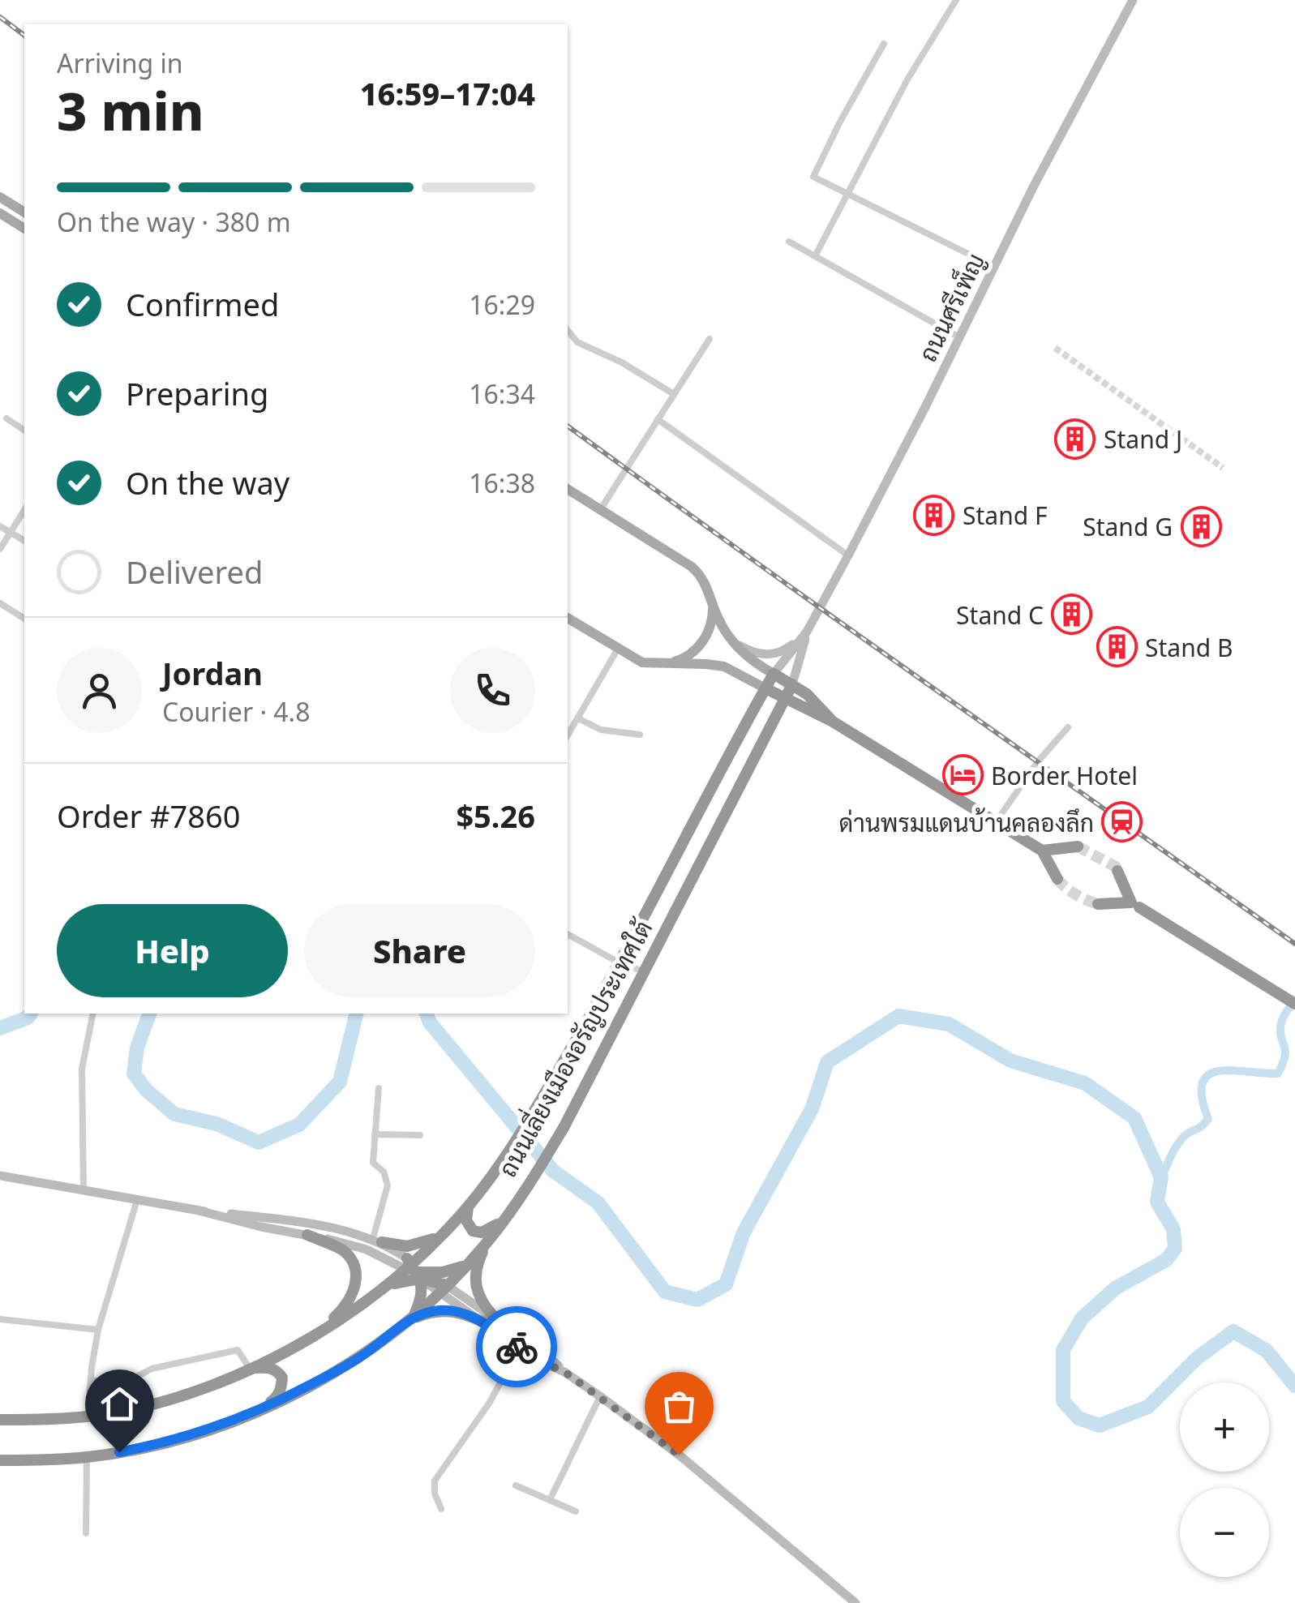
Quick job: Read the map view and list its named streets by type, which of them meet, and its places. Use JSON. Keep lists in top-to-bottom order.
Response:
{
  "streets": {
    "highway": ["ถนนเลี่ยงเมืองอรัญประเทศใต้"],
    "main road": ["ถนนศรีเพ็ญ"]
  },
  "crossings": [
    ["ถนนศรีเพ็ญ", "ถนนเลี่ยงเมืองอรัญประเทศใต้"]
  ],
  "places": {
    "building": [
      "Stand J",
      "Stand F",
      "Stand G",
      "Stand C",
      "Stand B"
    ],
    "hotel": ["Border Hotel"],
    "station": ["ด่านพรมแดนบ้านคลองลึก"]
  },
  "page": {
    "heading": ["3 min", "Arriving in", "16:59–17:04"],
    "panel": [
      "Jordan",
      "Courier · 4.8",
      "Order #7860",
      "$5.26"
    ],
    "bar": "On the way · 380 m",
    "list": [
      ["Confirmed", "16:29"],
      ["Preparing", "16:34"],
      ["On the way", "16:38"],
      "Delivered"
    ],
    "buttons": ["Help", "Share"],
    "map_buttons": ["+", "−"]
  }
}
